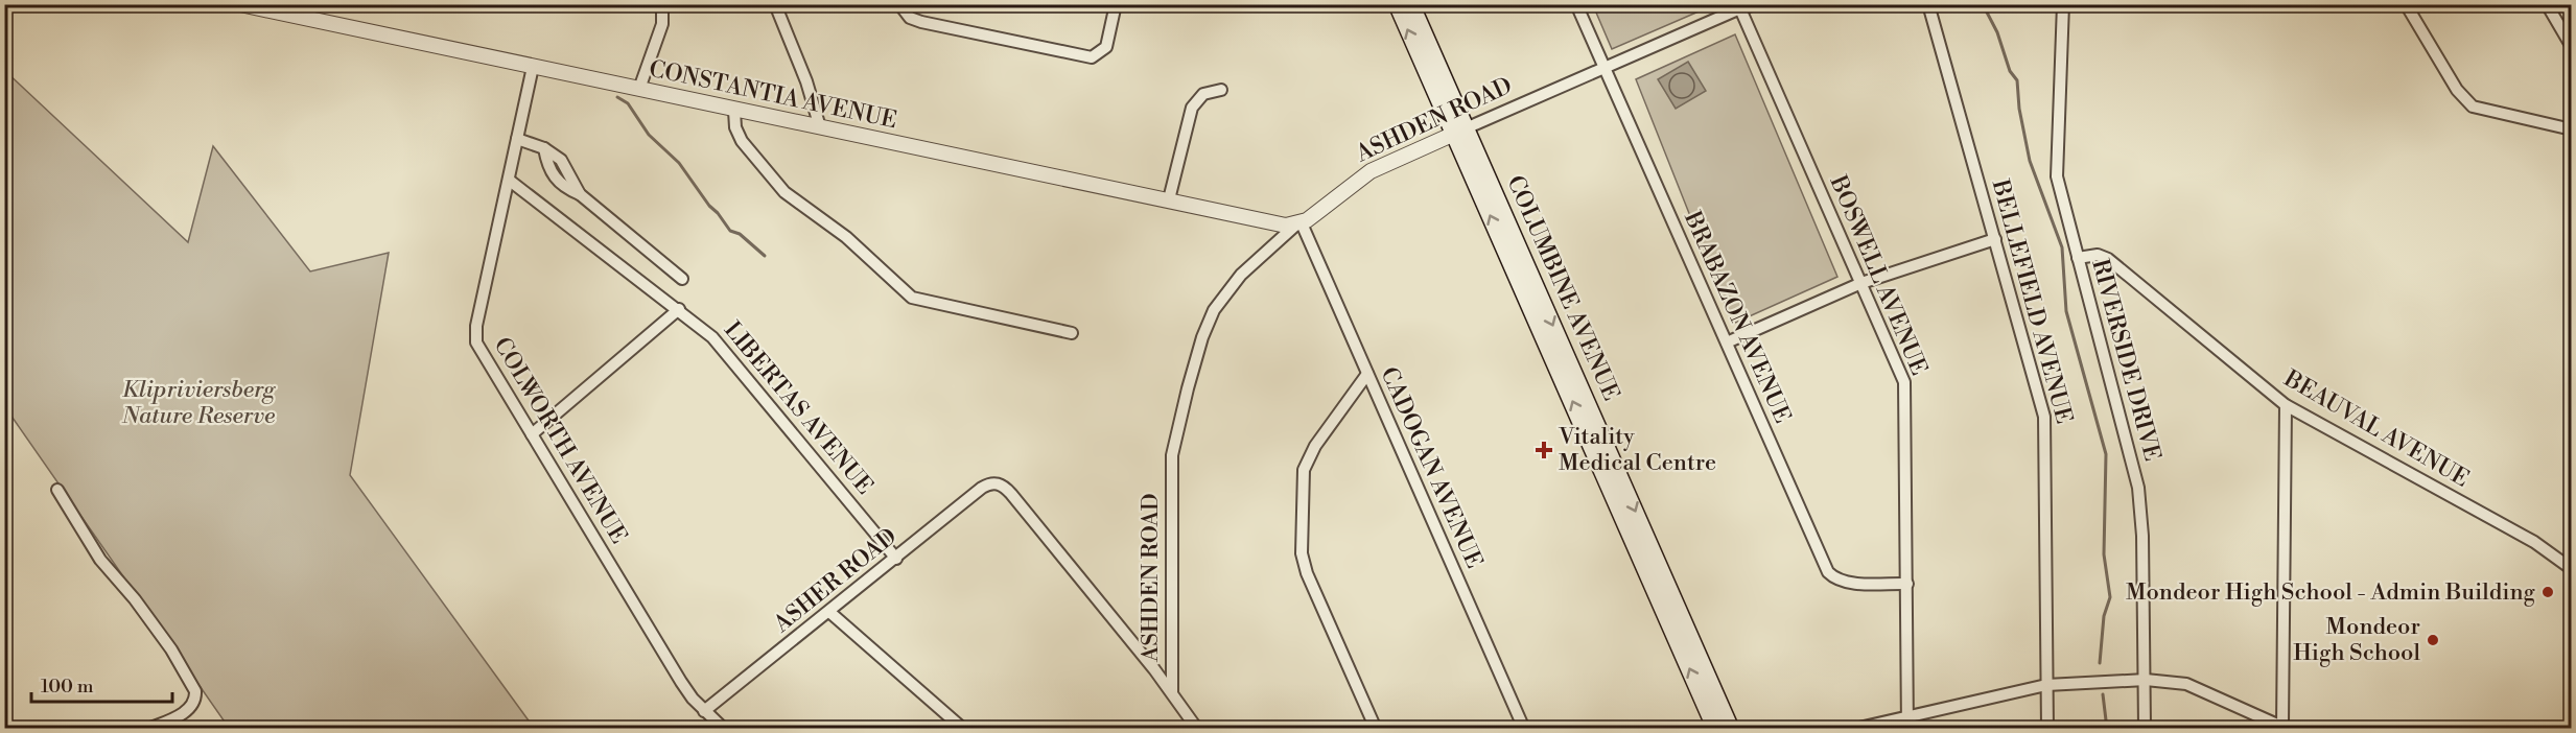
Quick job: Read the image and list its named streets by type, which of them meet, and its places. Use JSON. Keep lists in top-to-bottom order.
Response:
{
  "streets": {
    "main road": ["COLUMBINE AVENUE"],
    "street": [
      "CONSTANTIA AVENUE",
      "ASHDEN ROAD",
      "BOSWELL AVENUE",
      "BELLEFIELD AVENUE",
      "BRABAZON AVENUE",
      "RIVERSIDE DRIVE",
      "LIBERTAS AVENUE",
      "BEAUVAL AVENUE",
      "COLWORTH AVENUE",
      "CADOGAN AVENUE",
      "ASHER ROAD"
    ]
  },
  "crossings": [
    ["CONSTANTIA AVENUE", "ASHDEN ROAD"],
    ["CONSTANTIA AVENUE", "COLWORTH AVENUE"],
    ["CONSTANTIA AVENUE", "CADOGAN AVENUE"],
    ["ASHDEN ROAD", "BOSWELL AVENUE"],
    ["ASHDEN ROAD", "COLUMBINE AVENUE"],
    ["ASHDEN ROAD", "BRABAZON AVENUE"],
    ["ASHDEN ROAD", "CADOGAN AVENUE"],
    ["ASHDEN ROAD", "ASHER ROAD"],
    ["BOSWELL AVENUE", "BRABAZON AVENUE"],
    ["RIVERSIDE DRIVE", "BEAUVAL AVENUE"],
    ["LIBERTAS AVENUE", "COLWORTH AVENUE"],
    ["LIBERTAS AVENUE", "ASHER ROAD"],
    ["COLWORTH AVENUE", "ASHER ROAD"]
  ],
  "parks": ["Klipriviersberg Nature Reserve"],
  "places": {
    "health": ["Vitality Medical Centre"],
    "other": ["Mondeor High School - Admin Building", "Mondeor High School"]
  },
  "scale_bar": "100 m"
}
